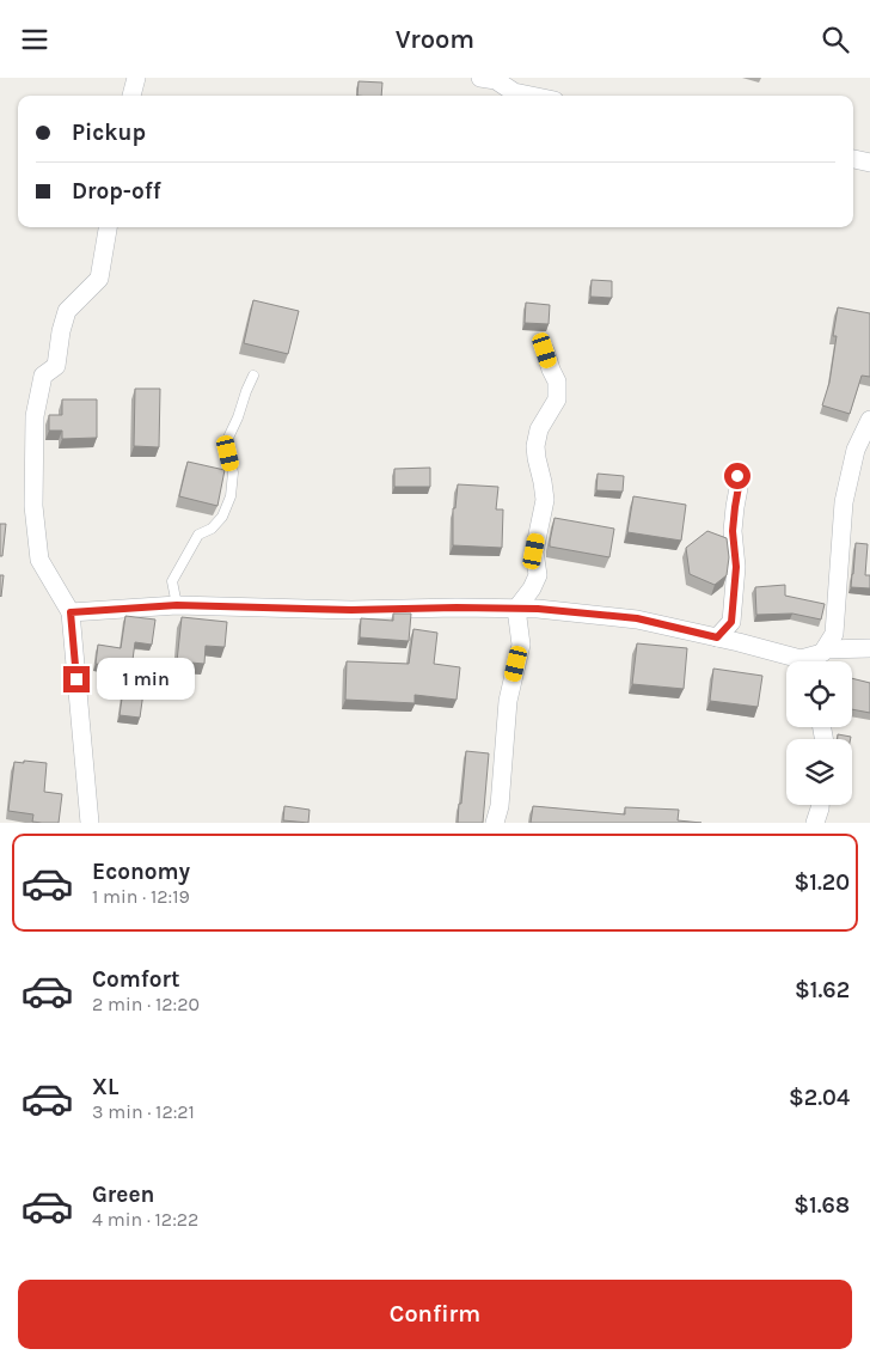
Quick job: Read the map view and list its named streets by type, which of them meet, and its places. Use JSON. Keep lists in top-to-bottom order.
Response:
{
  "page": {
    "header": "Vroom",
    "banner": ["Pickup", "Drop-off"],
    "bubble": "1 min",
    "list": [
      {
        "name": "Economy",
        "note": "1 min · 12:19",
        "value": "$1.20"
      },
      {
        "name": "Comfort",
        "note": "2 min · 12:20",
        "value": "$1.62"
      },
      {
        "name": "XL",
        "note": "3 min · 12:21",
        "value": "$2.04"
      },
      {
        "name": "Green",
        "note": "4 min · 12:22",
        "value": "$1.68"
      }
    ],
    "buttons": "Confirm"
  }
}
